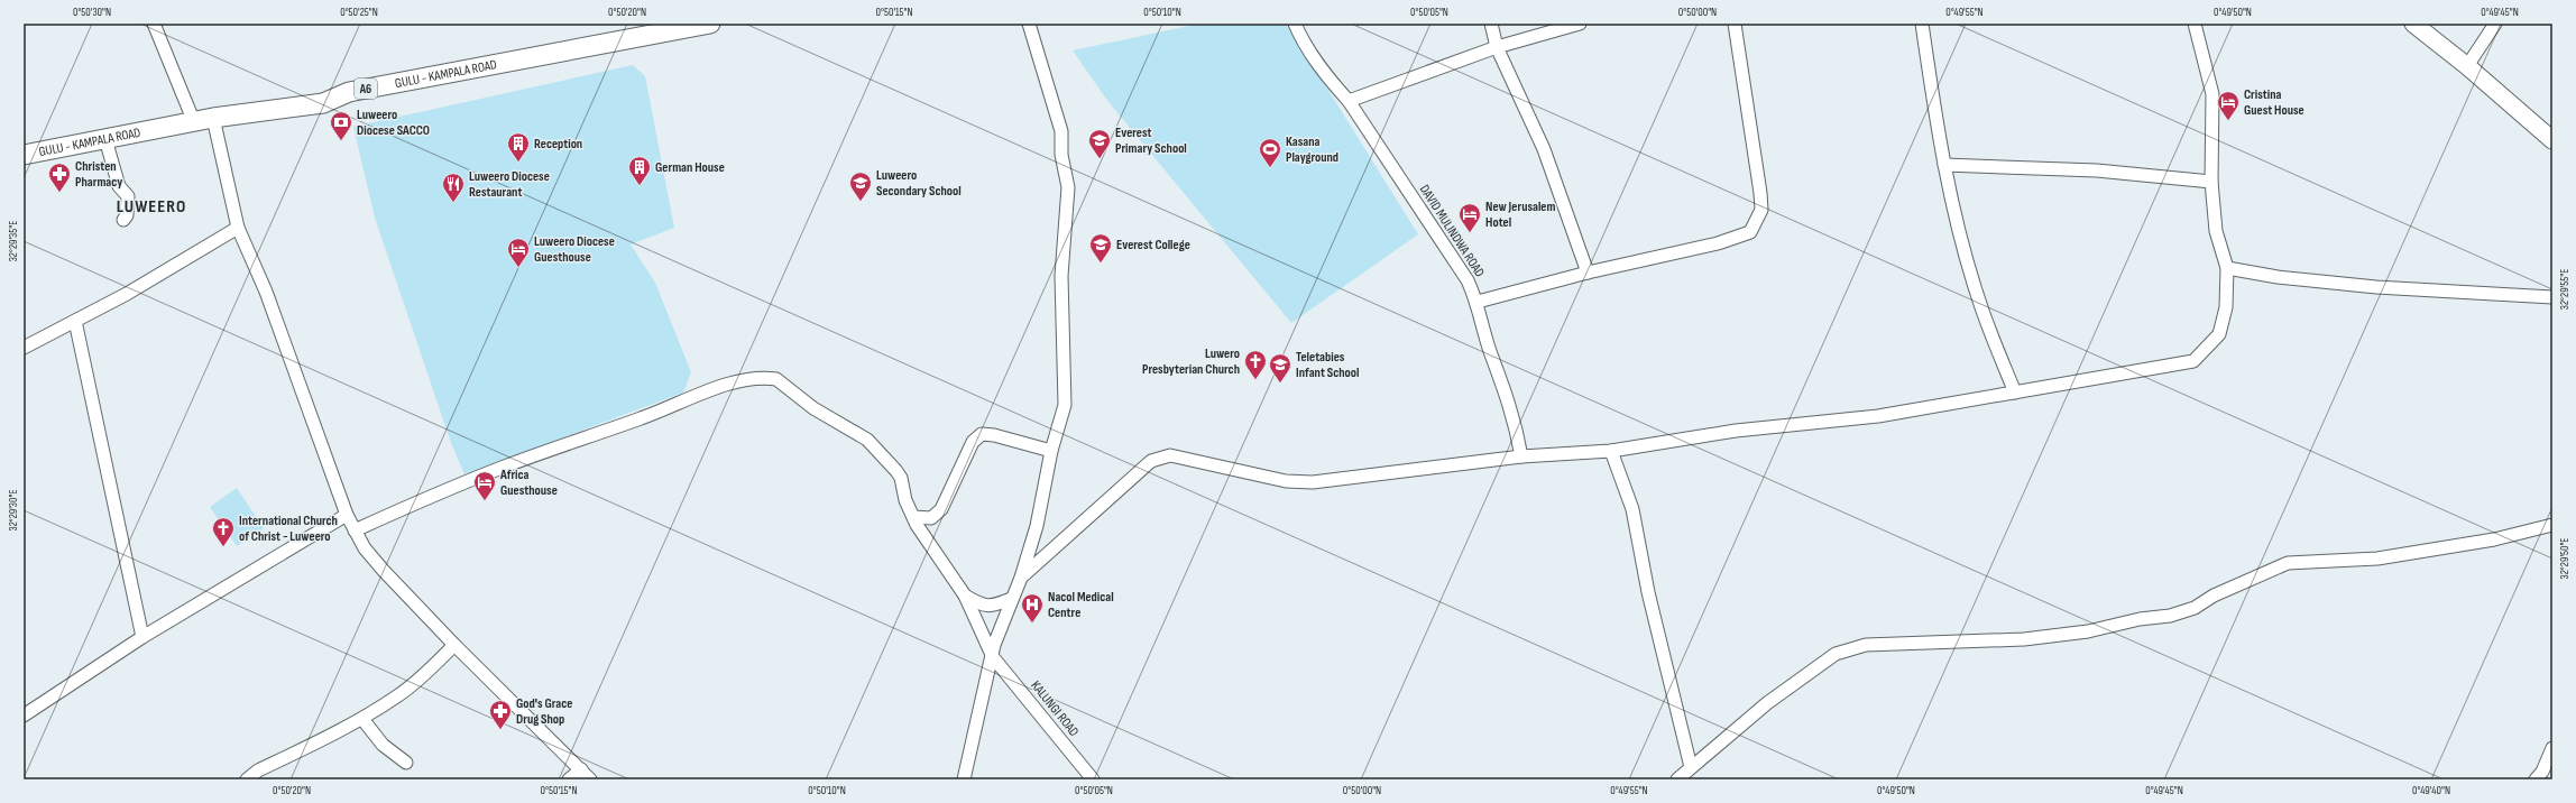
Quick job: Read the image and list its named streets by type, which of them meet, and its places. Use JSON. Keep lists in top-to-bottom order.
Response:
{
  "streets": {
    "main road": ["GULU - KAMPALA ROAD", "A6"],
    "street": ["DAVID MULINDWA ROAD", "KALUNGI ROAD"]
  },
  "districts": ["LUWEERO"],
  "places": {
    "hotel": [
      "Cristina Guest House",
      "New Jerusalem Hotel",
      "Luweero Diocese Guesthouse",
      "Africa Guesthouse"
    ],
    "bank": ["Luweero Diocese SACCO"],
    "school or university": [
      "Everest Primary School",
      "Luweero Secondary School",
      "Everest College",
      "Teletabies Infant School"
    ],
    "building": ["Reception", "German House"],
    "sports": ["Kasana Playground"],
    "pharmacy": ["Christen Pharmacy", "God's Grace Drug Shop"],
    "restaurant": ["Luweero Diocese Restaurant"],
    "church": ["Luwero Presbyterian Church", "International Church of Christ - Luweero"],
    "hospital": ["Nacol Medical Centre"]
  },
  "coordinates": [
    "0°50'30\"N",
    "0°50'25\"N",
    "0°50'20\"N",
    "0°50'15\"N",
    "0°50'10\"N",
    "0°50'05\"N",
    "0°50'00\"N",
    "0°49'55\"N",
    "0°49'50\"N",
    "0°49'45\"N",
    "32°29'35\"E",
    "32°29'55\"E",
    "32°29'30\"E",
    "32°29'50\"E",
    "0°49'40\"N"
  ]
}
